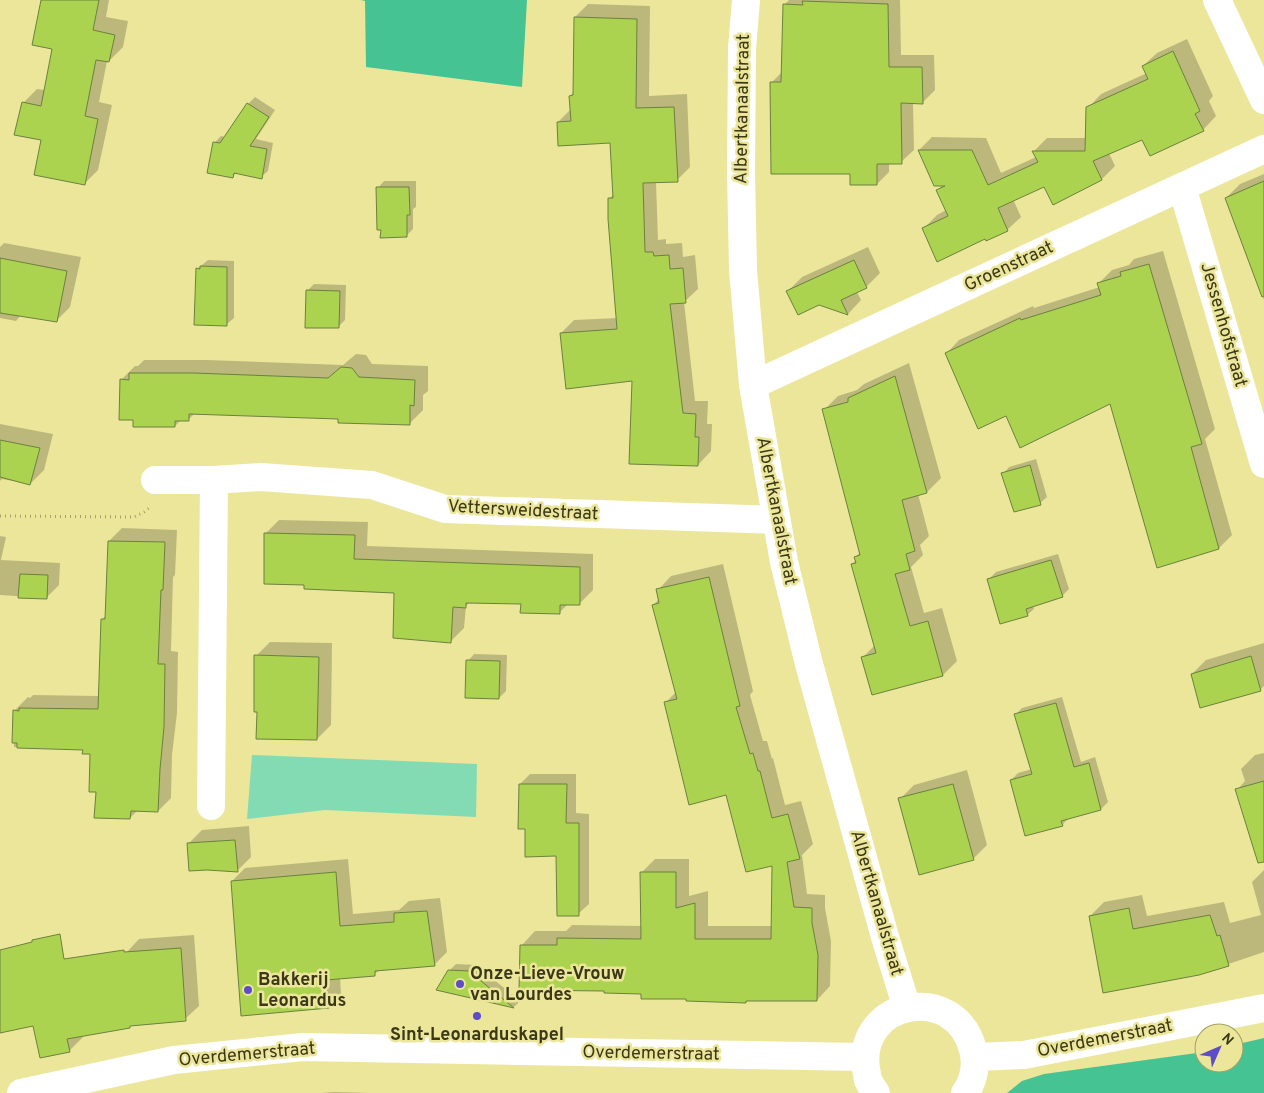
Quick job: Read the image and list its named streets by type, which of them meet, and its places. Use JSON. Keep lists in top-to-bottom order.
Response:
{
  "streets": {
    "street": [
      "Albertkanaalstraat",
      "Groenstraat",
      "Jessenhofstraat",
      "Vettersweidestraat",
      "Overdemerstraat"
    ]
  },
  "crossings": [
    ["Albertkanaalstraat", "Groenstraat"],
    ["Albertkanaalstraat", "Vettersweidestraat"],
    ["Groenstraat", "Jessenhofstraat"]
  ],
  "places": ["Onze-Lieve-Vrouw van Lourdes", "Bakkerij Leonardus", "Sint-Leonarduskapel"],
  "north": "top right"
}
